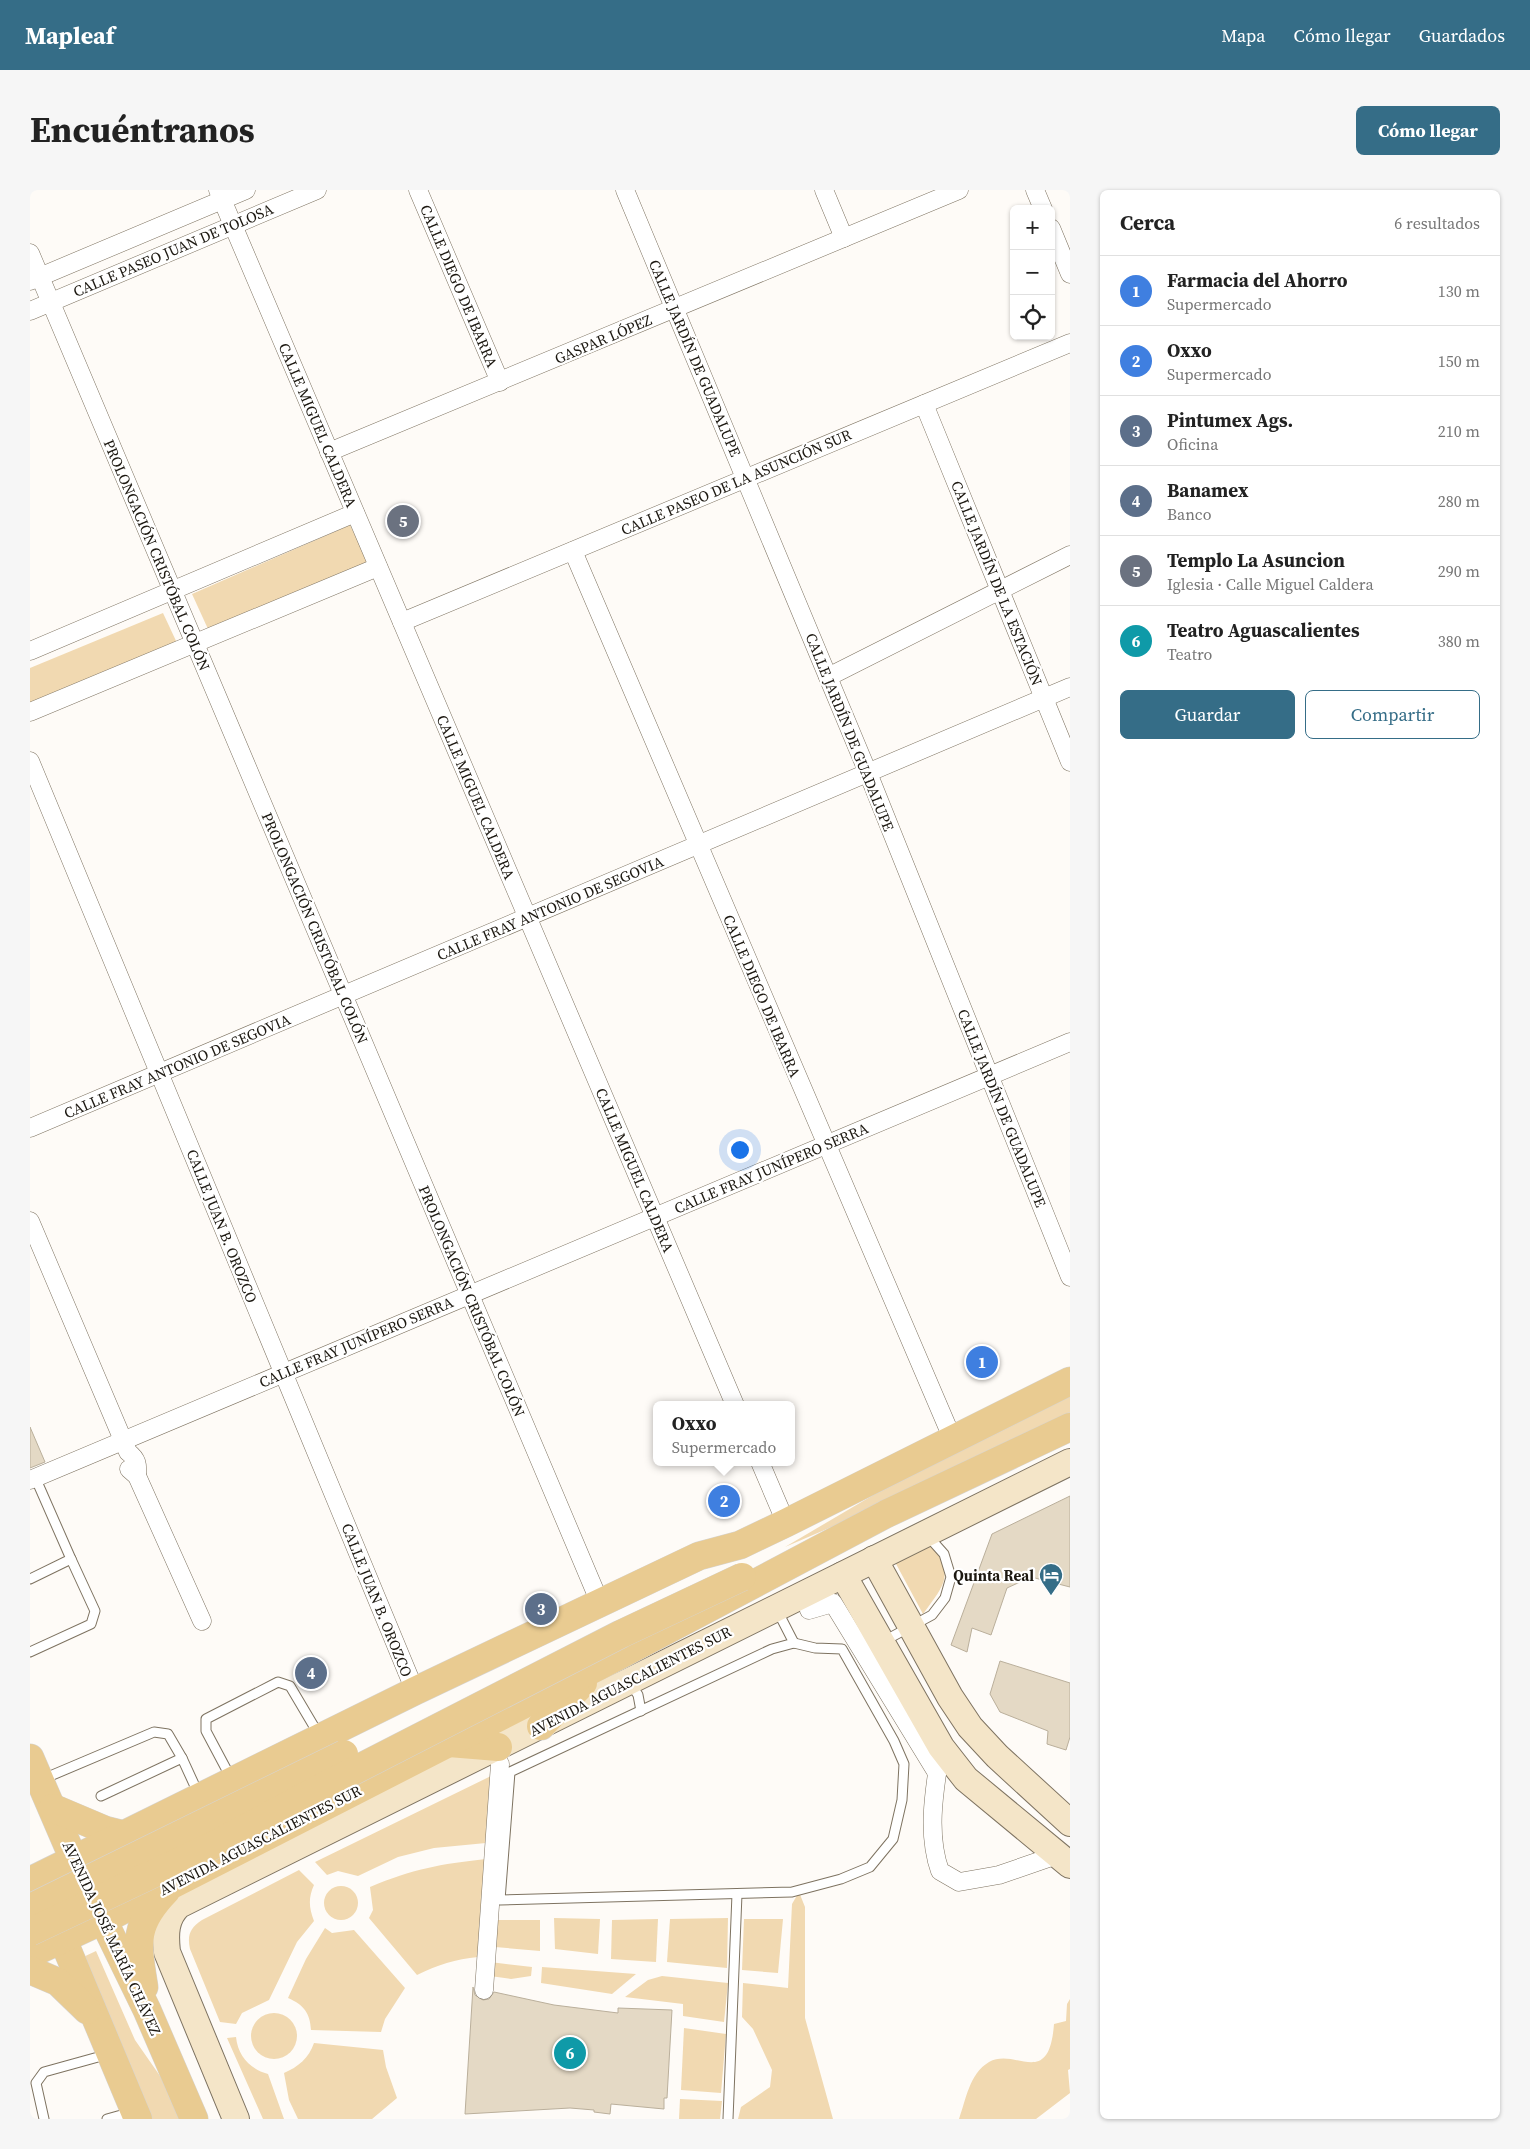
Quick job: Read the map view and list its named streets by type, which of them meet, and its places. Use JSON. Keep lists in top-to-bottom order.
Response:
{
  "streets": {
    "main road": ["AVENIDA AGUASCALIENTES SUR", "AVENIDA JOSÉ MARÍA CHÁVEZ"],
    "street": [
      "CALLE PASEO JUAN DE TOLOSA",
      "CALLE DIEGO DE IBARRA",
      "GASPAR LÓPEZ",
      "CALLE JARDÍN DE GUADALUPE",
      "CALLE MIGUEL CALDERA",
      "CALLE PASEO DE LA ASUNCIÓN SUR",
      "PROLONGACIÓN CRISTÓBAL COLÓN",
      "CALLE JARDÍN DE LA ESTACIÓN",
      "CALLE FRAY ANTONIO DE SEGOVIA",
      "CALLE FRAY JUNÍPERO SERRA",
      "CALLE JUAN B. OROZCO"
    ]
  },
  "crossings": [
    ["CALLE PASEO JUAN DE TOLOSA", "CALLE MIGUEL CALDERA"],
    ["CALLE PASEO JUAN DE TOLOSA", "PROLONGACIÓN CRISTÓBAL COLÓN"],
    ["CALLE DIEGO DE IBARRA", "GASPAR LÓPEZ"],
    ["CALLE DIEGO DE IBARRA", "CALLE PASEO DE LA ASUNCIÓN SUR"],
    ["CALLE DIEGO DE IBARRA", "CALLE FRAY ANTONIO DE SEGOVIA"],
    ["CALLE DIEGO DE IBARRA", "CALLE FRAY JUNÍPERO SERRA"],
    ["GASPAR LÓPEZ", "CALLE JARDÍN DE GUADALUPE"],
    ["GASPAR LÓPEZ", "CALLE MIGUEL CALDERA"],
    ["CALLE JARDÍN DE GUADALUPE", "CALLE PASEO DE LA ASUNCIÓN SUR"],
    ["CALLE JARDÍN DE GUADALUPE", "CALLE FRAY ANTONIO DE SEGOVIA"],
    ["CALLE JARDÍN DE GUADALUPE", "CALLE FRAY JUNÍPERO SERRA"],
    ["CALLE MIGUEL CALDERA", "CALLE PASEO DE LA ASUNCIÓN SUR"],
    ["CALLE MIGUEL CALDERA", "CALLE FRAY ANTONIO DE SEGOVIA"],
    ["CALLE MIGUEL CALDERA", "CALLE FRAY JUNÍPERO SERRA"],
    ["CALLE PASEO DE LA ASUNCIÓN SUR", "CALLE JARDÍN DE LA ESTACIÓN"],
    ["PROLONGACIÓN CRISTÓBAL COLÓN", "CALLE FRAY ANTONIO DE SEGOVIA"],
    ["PROLONGACIÓN CRISTÓBAL COLÓN", "CALLE FRAY JUNÍPERO SERRA"],
    ["CALLE JARDÍN DE LA ESTACIÓN", "CALLE FRAY ANTONIO DE SEGOVIA"],
    ["CALLE FRAY ANTONIO DE SEGOVIA", "CALLE JUAN B. OROZCO"],
    ["CALLE FRAY JUNÍPERO SERRA", "CALLE JUAN B. OROZCO"],
    ["AVENIDA AGUASCALIENTES SUR", "AVENIDA JOSÉ MARÍA CHÁVEZ"]
  ],
  "places": {
    "hotel": ["Quinta Real"]
  },
  "page": {
    "header": "Mapleaf",
    "nav": ["Mapa", "Cómo llegar", "Guardados"],
    "title": "Encuéntranos",
    "buttons": [
      "Cómo llegar",
      ["Guardar", "Compartir"]
    ],
    "heading": ["Cerca", "6 resultados"],
    "map_buttons": ["+", "−"],
    "list": [
      {
        "mark": "1",
        "name": "Farmacia del Ahorro",
        "note": "Supermercado",
        "value": "130 m"
      },
      {
        "mark": "2",
        "name": "Oxxo",
        "note": "Supermercado",
        "value": "150 m"
      },
      {
        "mark": "3",
        "name": "Pintumex Ags.",
        "note": "Oficina",
        "value": "210 m"
      },
      {
        "mark": "4",
        "name": "Banamex",
        "note": "Banco",
        "value": "280 m"
      },
      {
        "mark": "5",
        "name": "Templo La Asuncion",
        "note": "Iglesia · Calle Miguel Caldera",
        "value": "290 m"
      },
      {
        "mark": "6",
        "name": "Teatro Aguascalientes",
        "note": "Teatro",
        "value": "380 m"
      }
    ],
    "pins": [
      "5",
      "1",
      "2",
      "3",
      "4",
      "6"
    ],
    "popup": ["Oxxo", "Supermercado"]
  }
}
